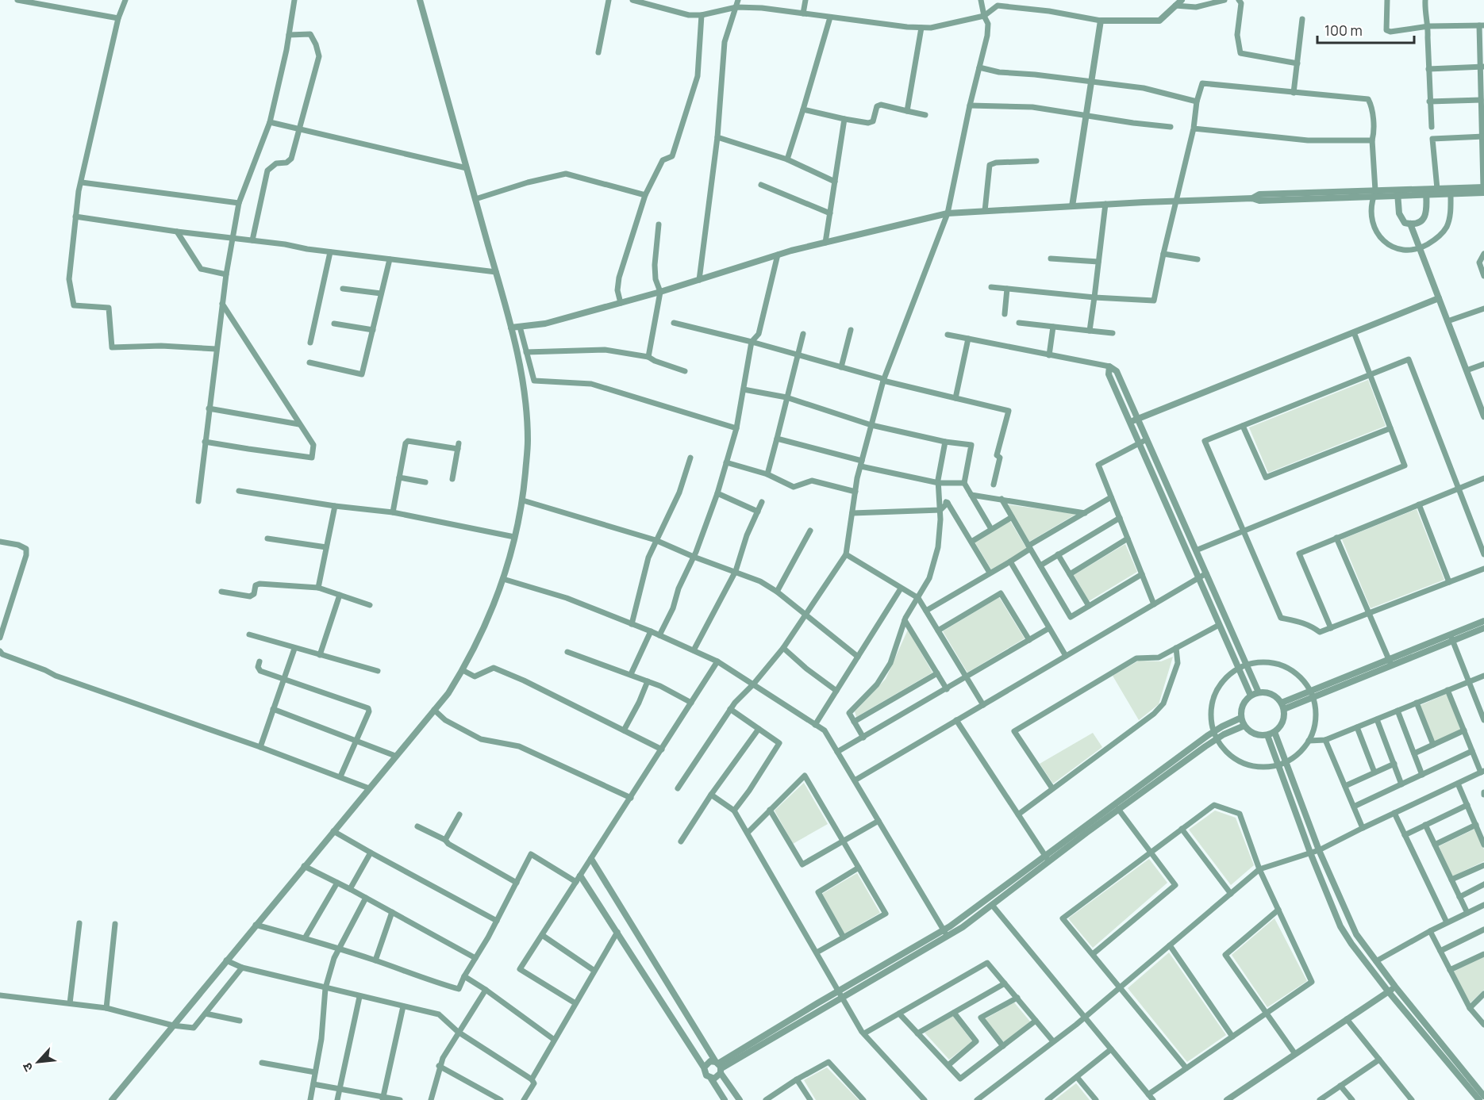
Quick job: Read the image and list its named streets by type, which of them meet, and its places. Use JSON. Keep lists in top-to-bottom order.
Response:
{
  "scale_bar": "100 m",
  "north": "bottom left"
}
